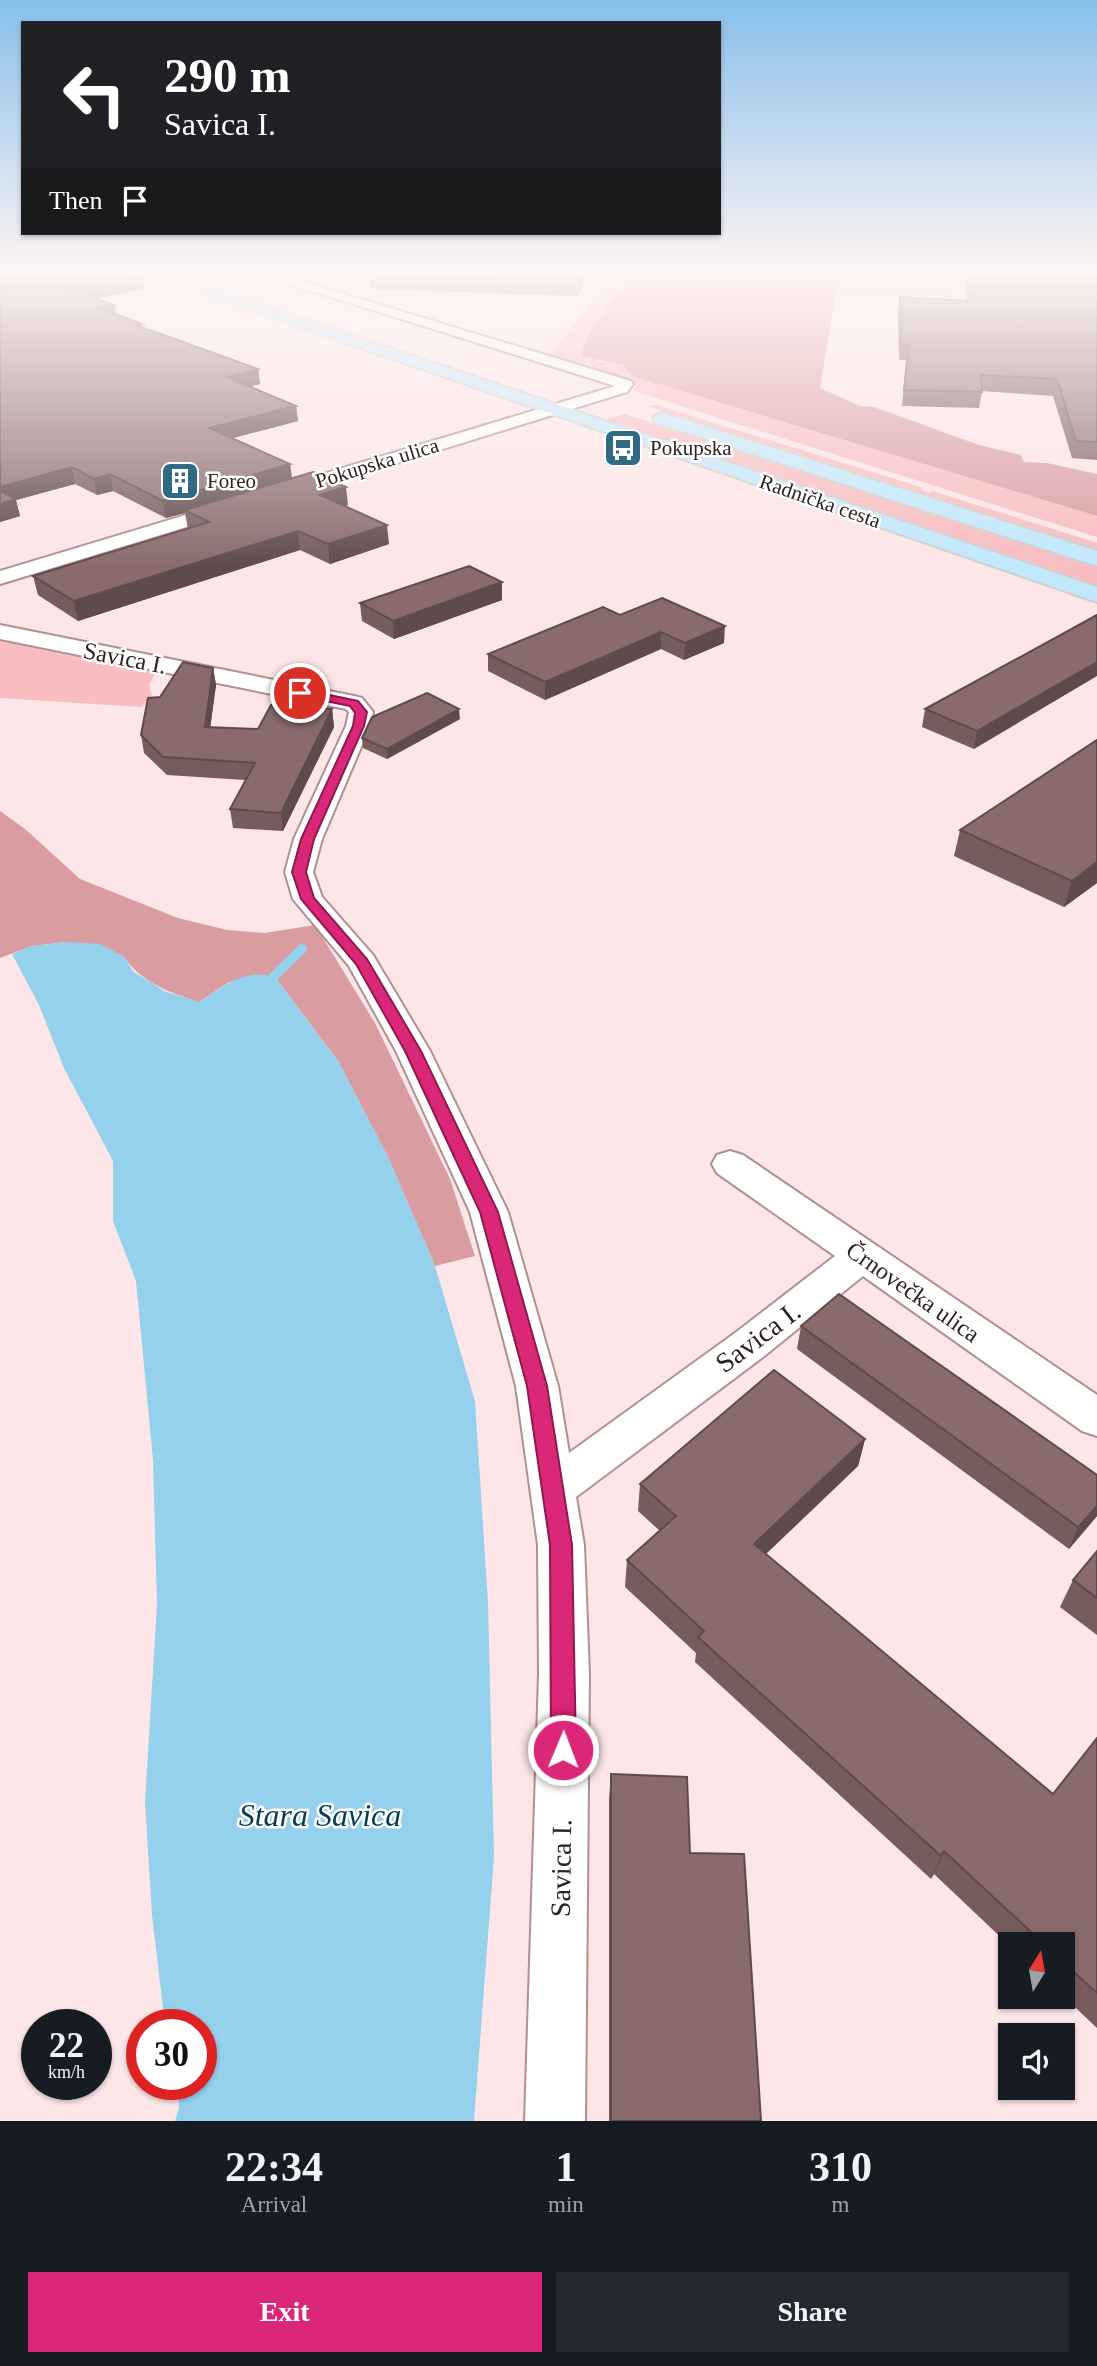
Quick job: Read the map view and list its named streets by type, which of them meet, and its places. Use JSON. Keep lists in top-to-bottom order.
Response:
{
  "streets": {
    "main road": ["Radnička cesta"],
    "street": ["Pokupska ulica", "Savica I.", "Črnovečka ulica"]
  },
  "crossings": [
    ["Pokupska ulica", "Radnička cesta"],
    ["Savica I.", "Črnovečka ulica"]
  ],
  "water": ["Stara Savica"],
  "places": {
    "bus stop": ["Pokupska"],
    "building": ["Foreo"]
  },
  "north": "top",
  "page": {
    "turn": ["290 m", "Savica I."],
    "then": "Then",
    "speed": "22 km/h",
    "limit": "30",
    "eta": [
      "22:34",
      "Arrival",
      "1",
      "min",
      "310",
      "m"
    ],
    "buttons": ["Exit", "Share"]
  }
}
